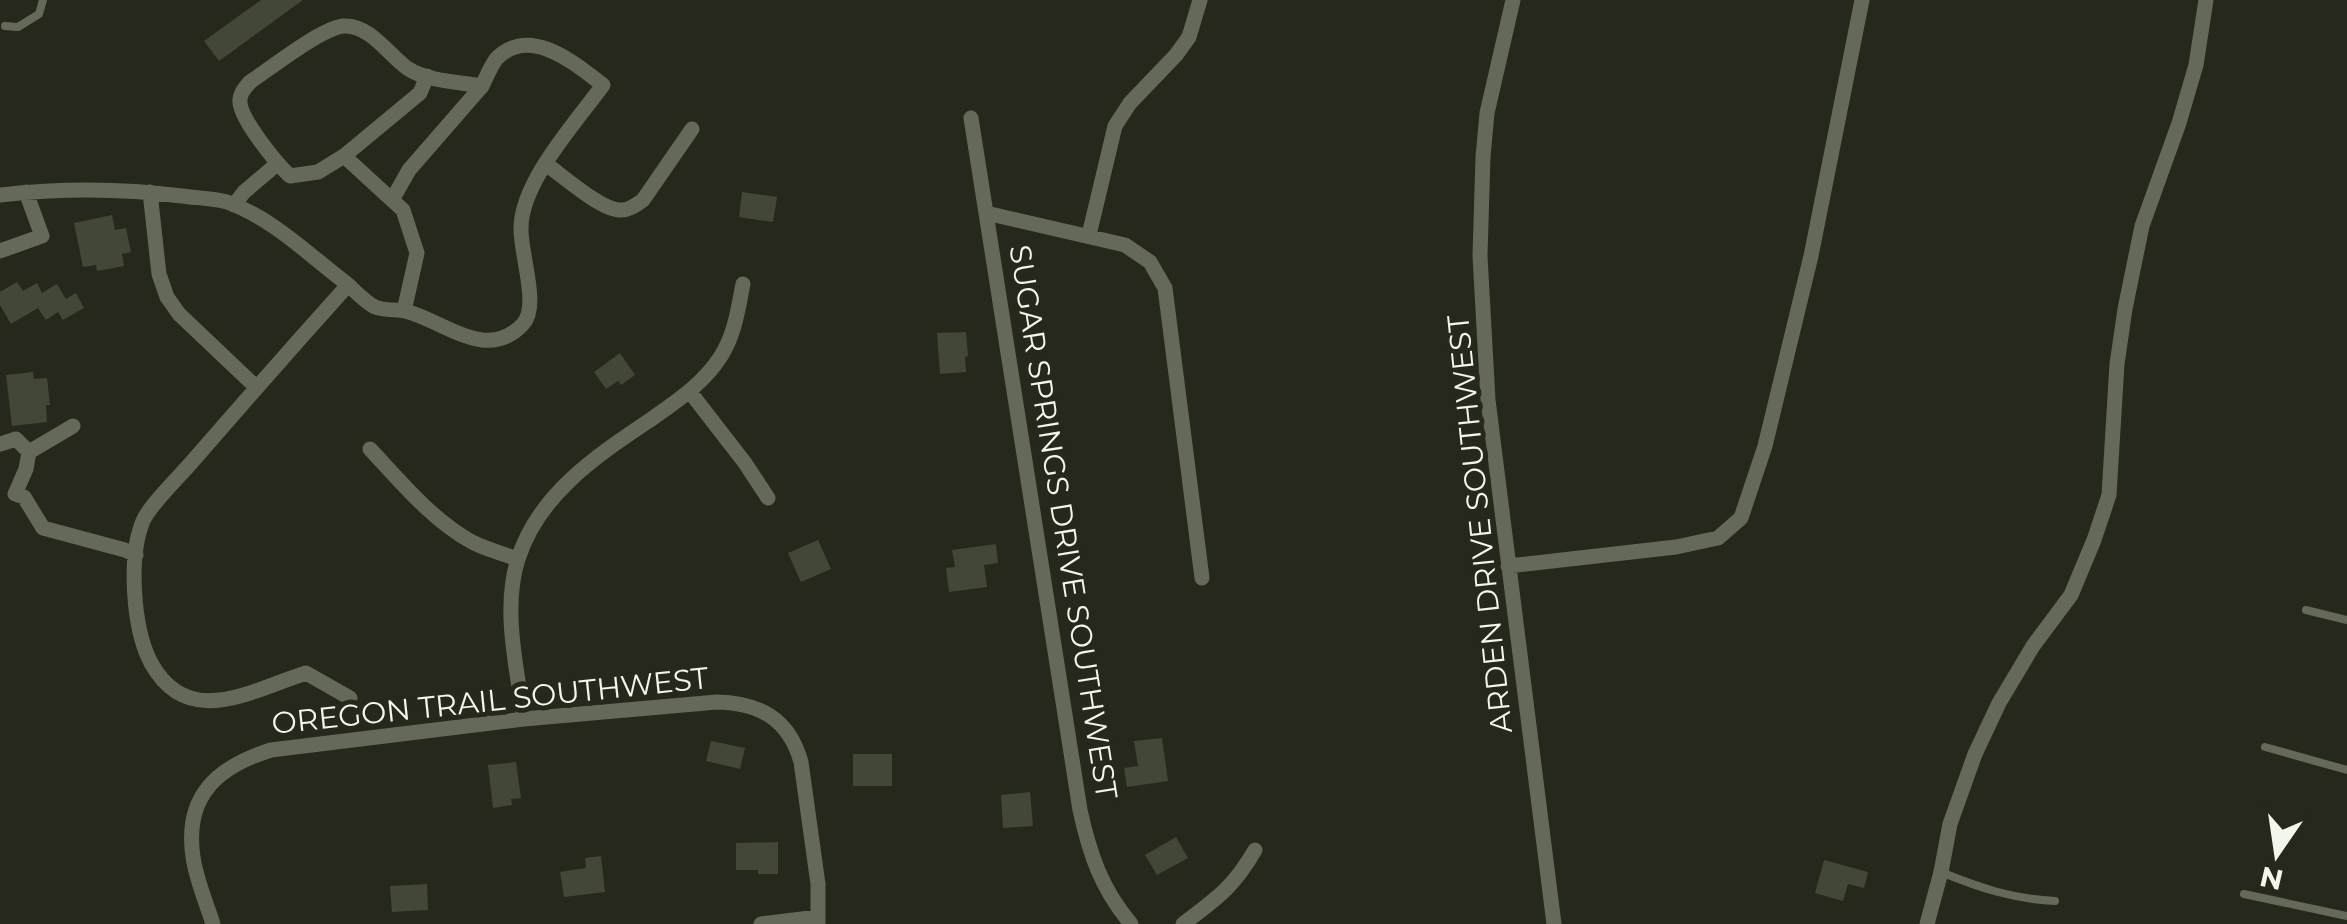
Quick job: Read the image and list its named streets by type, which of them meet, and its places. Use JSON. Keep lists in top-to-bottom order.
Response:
{
  "streets": {
    "street": ["SUGAR SPRINGS DRIVE SOUTHWEST", "ARDEN DRIVE SOUTHWEST", "OREGON TRAIL SOUTHWEST"]
  },
  "north": "bottom"
}
